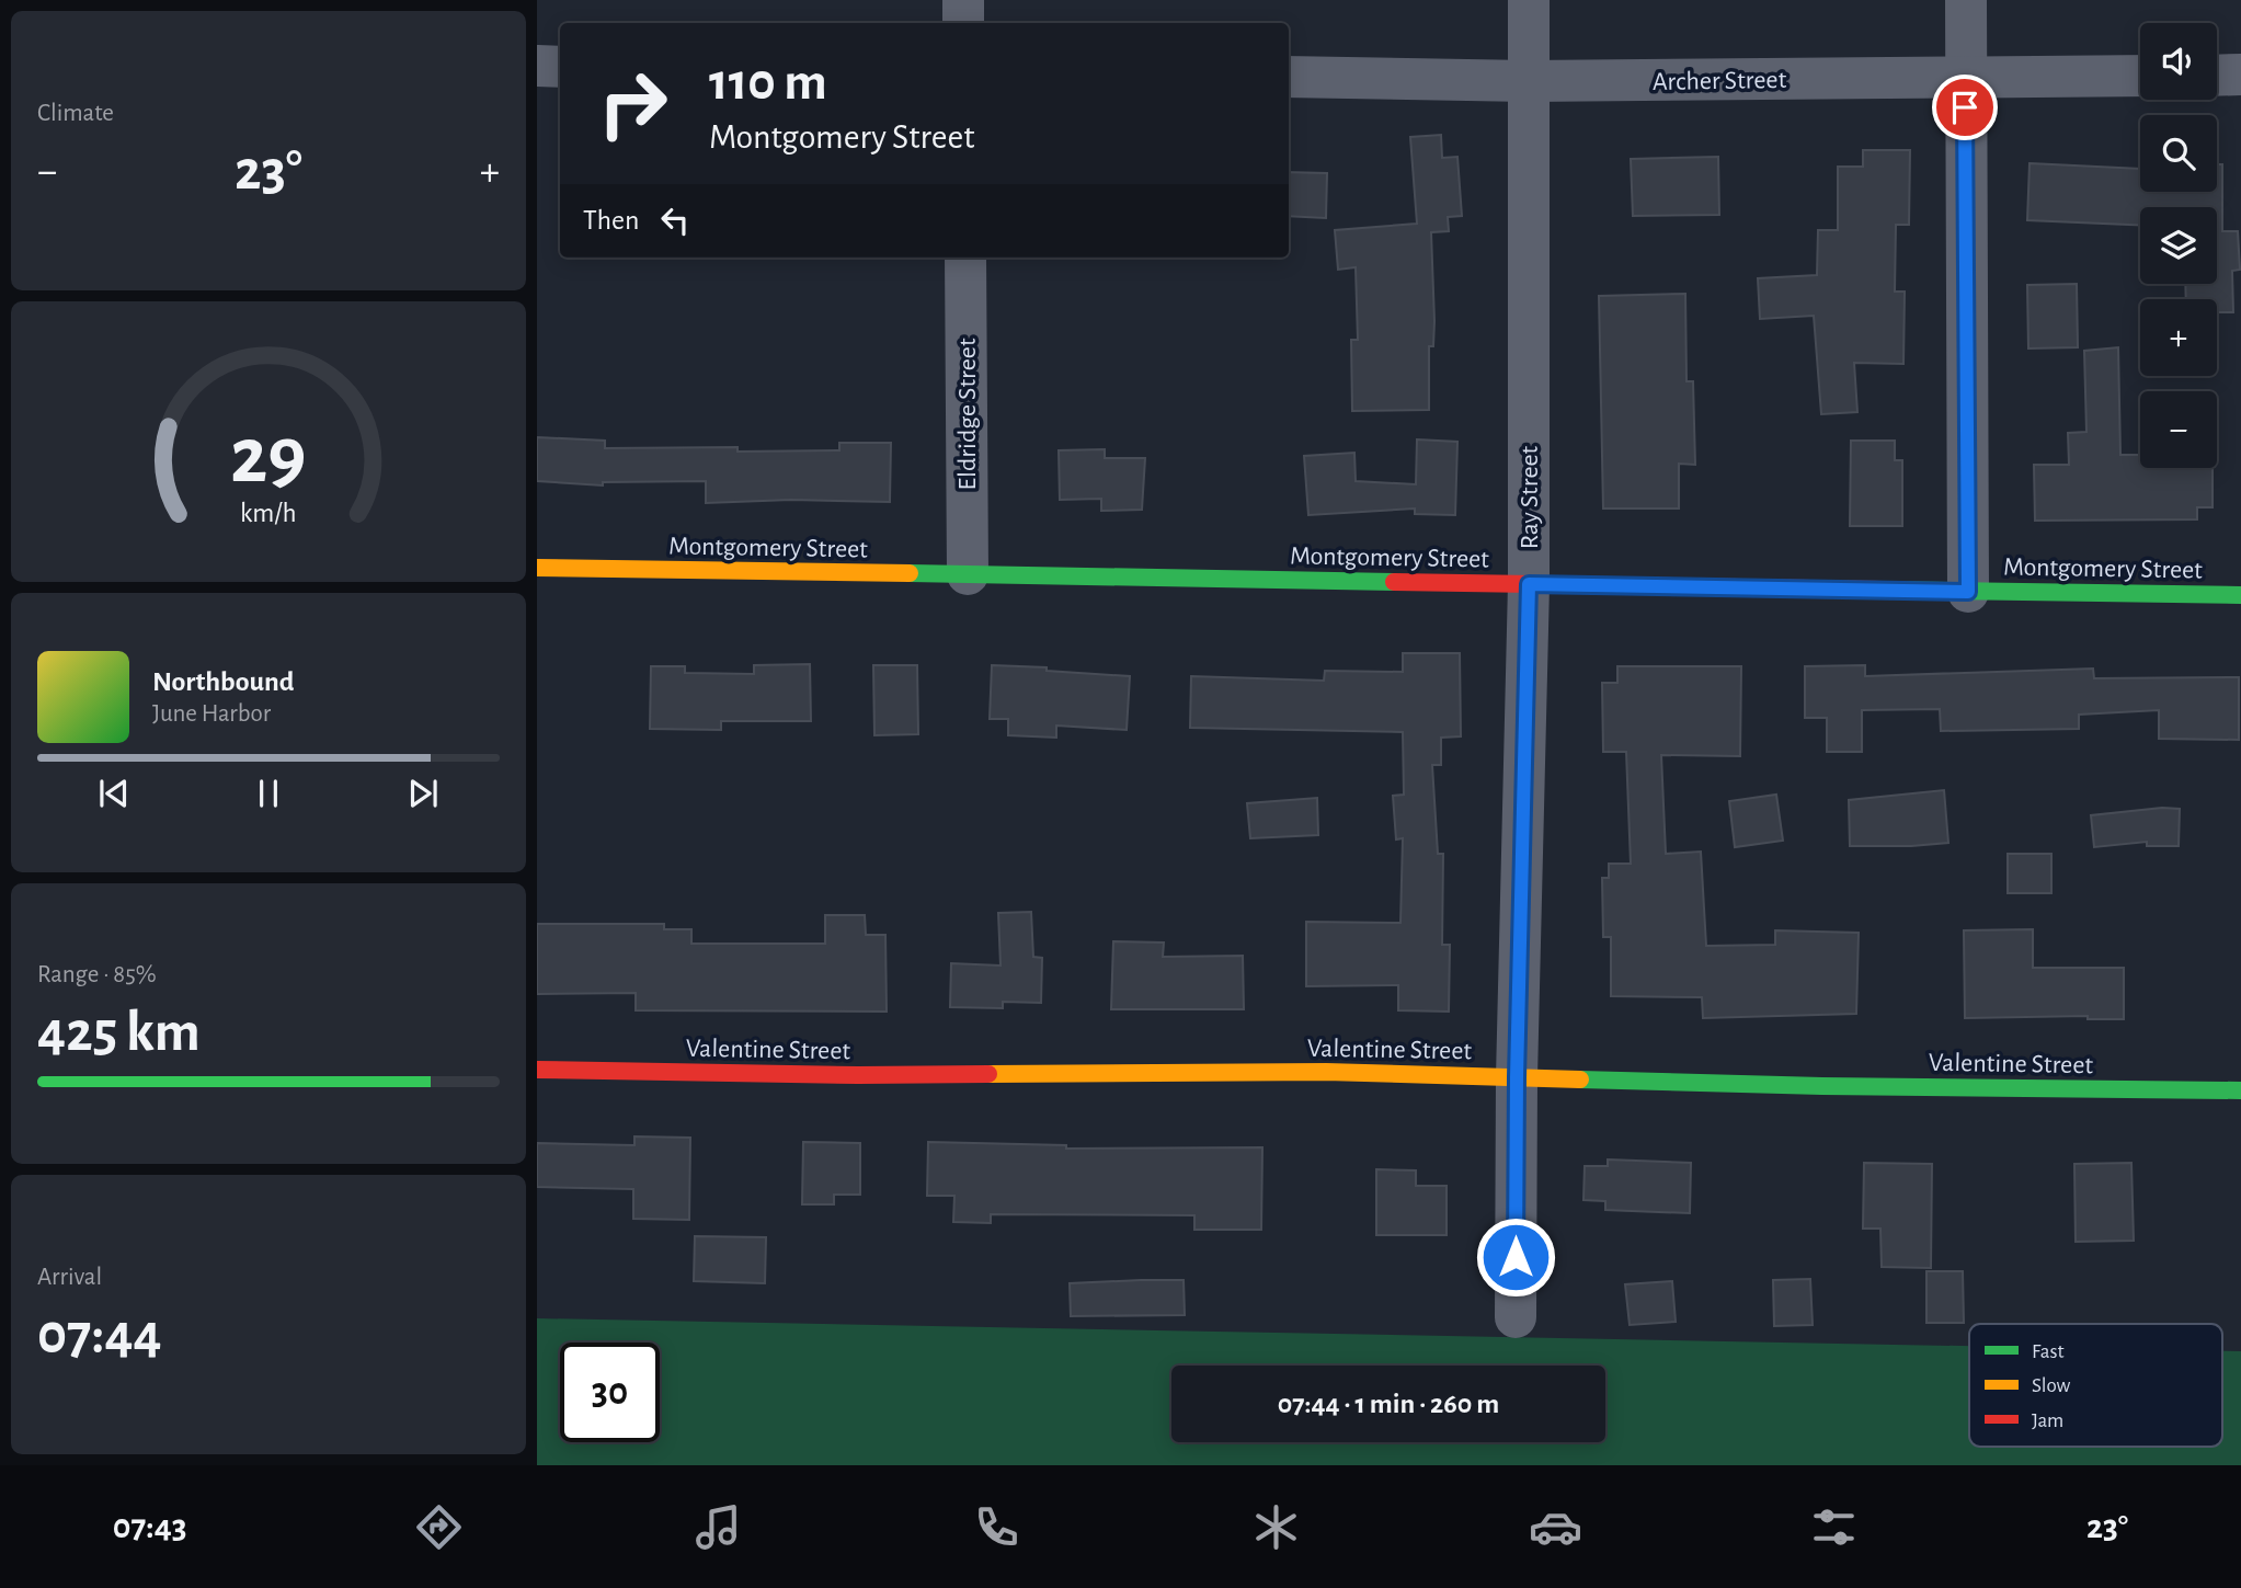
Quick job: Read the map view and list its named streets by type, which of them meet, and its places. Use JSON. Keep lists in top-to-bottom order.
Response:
{
  "streets": {
    "street": [
      "Archer Street",
      "Eldridge Street",
      "Ray Street",
      "Montgomery Street",
      "Valentine Street"
    ]
  },
  "crossings": [
    ["Archer Street", "Ray Street"],
    ["Eldridge Street", "Montgomery Street"],
    ["Ray Street", "Montgomery Street"],
    ["Ray Street", "Valentine Street"]
  ],
  "legend": ["Fast", "Slow", "Jam"],
  "page": {
    "tile": [
      "Climate",
      ["Range · 85%", "425 km"],
      ["Arrival", "07:44"]
    ],
    "map_buttons": ["+", "−"],
    "turn": ["110 m", "Montgomery Street"],
    "heat": ["−", "23°", "+"],
    "then": "Then",
    "song": ["Northbound", "June Harbor"],
    "limit": "30",
    "trip": "07:44 · 1 min · 260 m",
    "tabs": ["07:43", "23°"],
    "gauge": ["29", "km/h"]
  }
}
